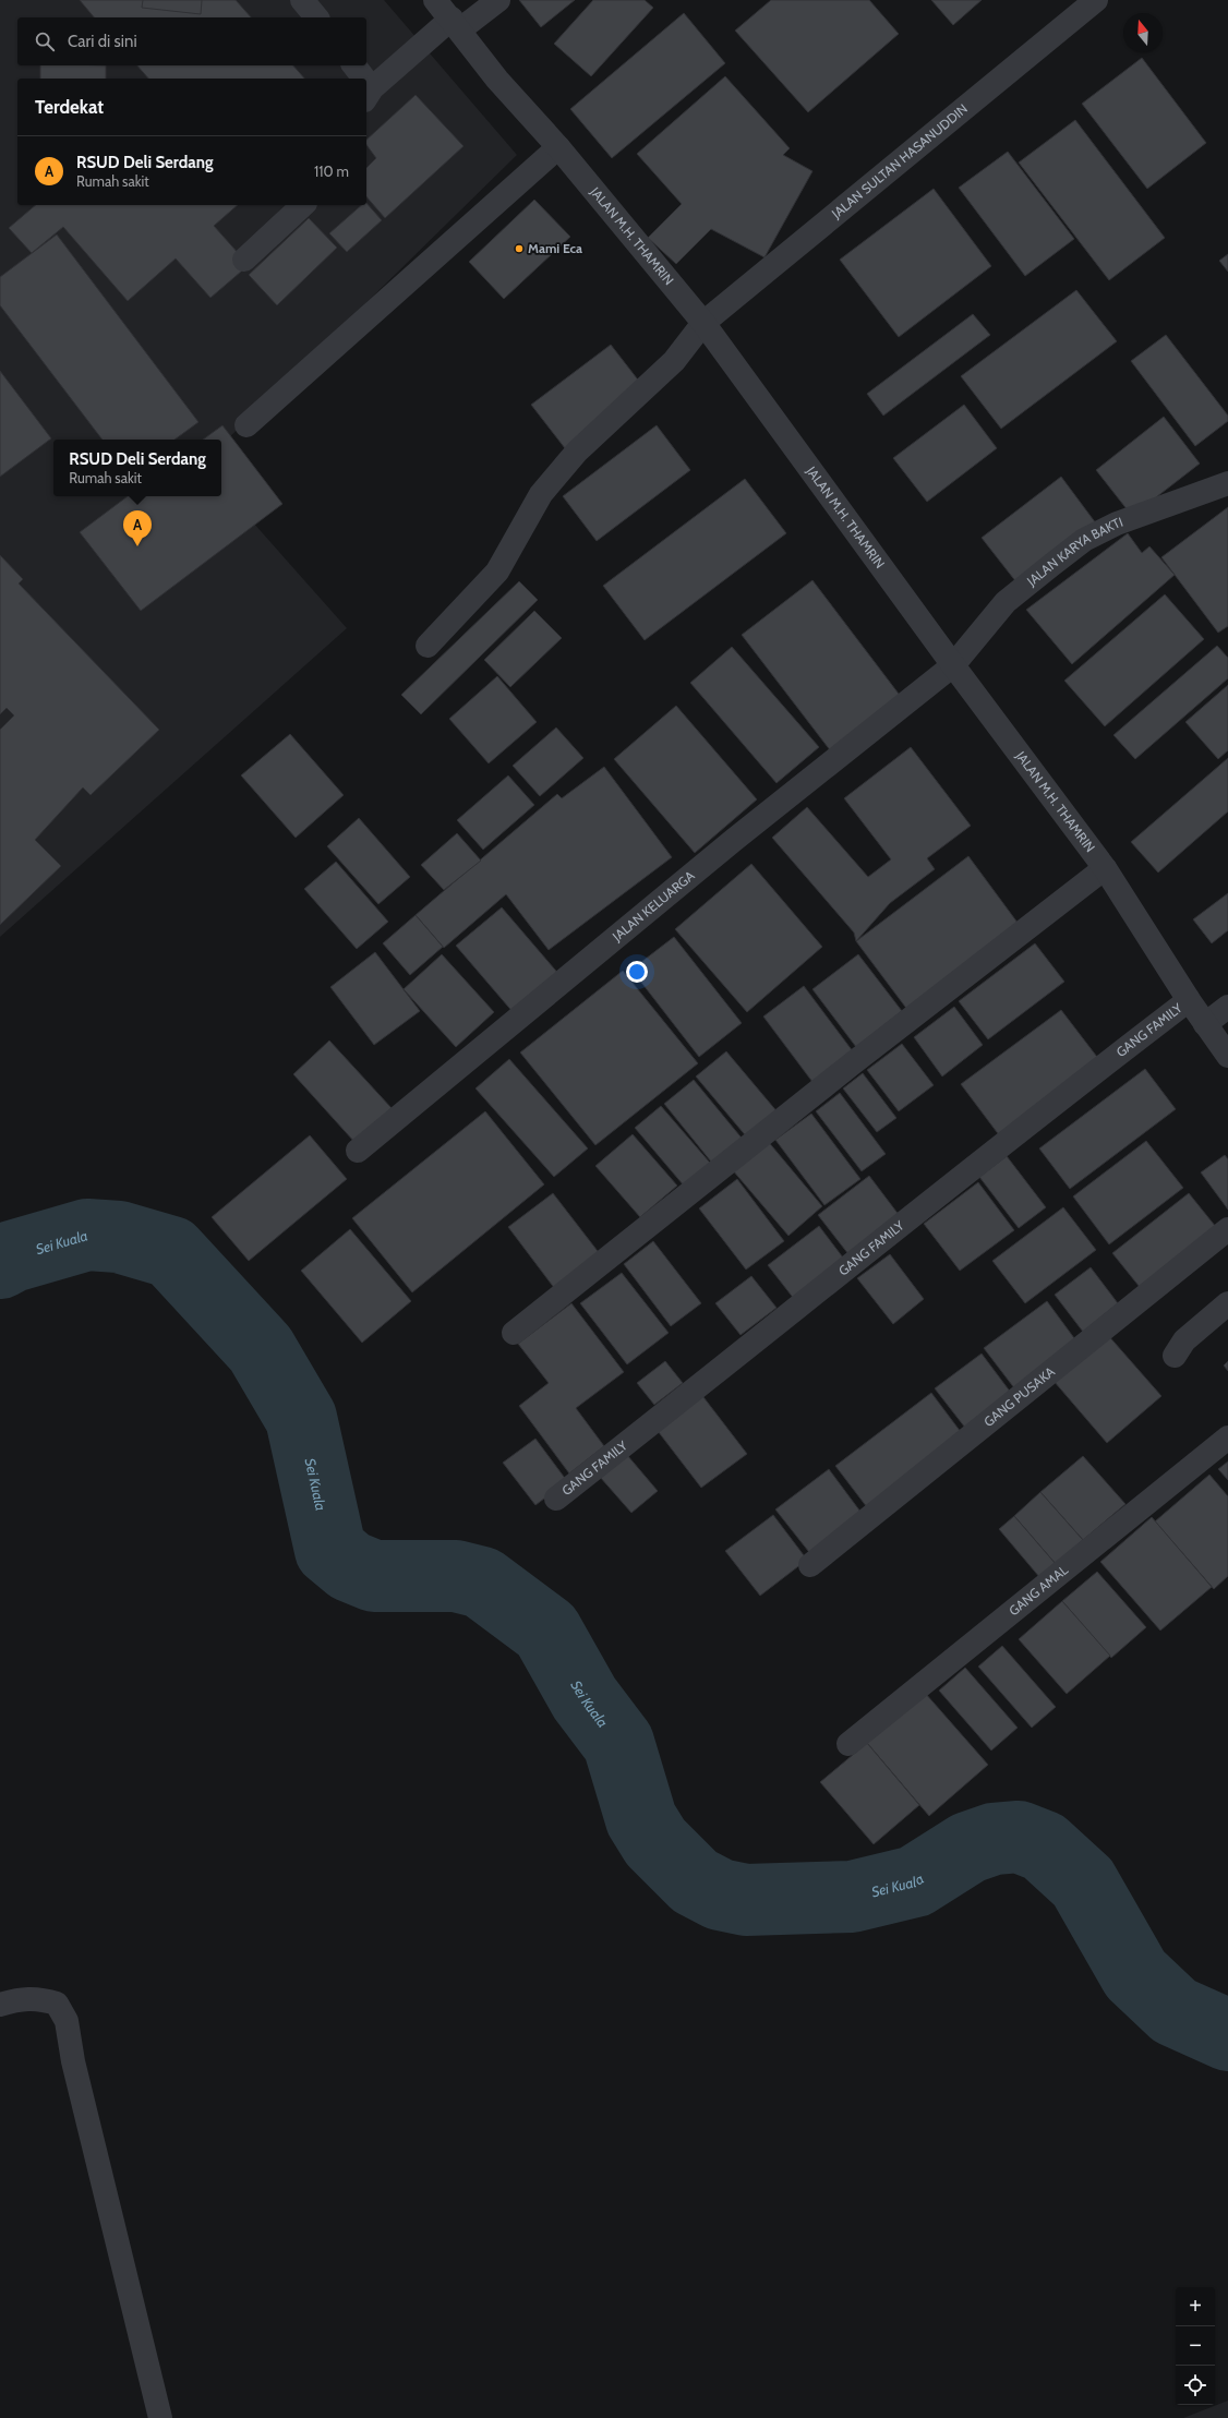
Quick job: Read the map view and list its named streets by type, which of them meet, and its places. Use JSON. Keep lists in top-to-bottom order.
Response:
{
  "streets": {
    "street": [
      "JALAN SULTAN HASANUDDIN",
      "JALAN M.H. THAMRIN",
      "JALAN KARYA BAKTI",
      "JALAN KELUARGA",
      "GANG FAMILY",
      "GANG PUSAKA",
      "GANG AMAL"
    ]
  },
  "crossings": [
    ["JALAN SULTAN HASANUDDIN", "JALAN M.H. THAMRIN"],
    ["JALAN M.H. THAMRIN", "JALAN KARYA BAKTI"],
    ["JALAN M.H. THAMRIN", "JALAN KELUARGA"],
    ["JALAN M.H. THAMRIN", "GANG FAMILY"],
    ["JALAN KARYA BAKTI", "JALAN KELUARGA"]
  ],
  "water": ["Sei Kuala"],
  "places": ["Mami Eca"],
  "north": "top",
  "page": {
    "search": "Cari di sini",
    "heading": "Terdekat",
    "list": [
      {
        "mark": "A",
        "name": "RSUD Deli Serdang",
        "note": "Rumah sakit",
        "value": "110 m"
      }
    ],
    "popup": ["RSUD Deli Serdang", "Rumah sakit"],
    "pins": "A",
    "map_buttons": ["+", "−"]
  }
}
